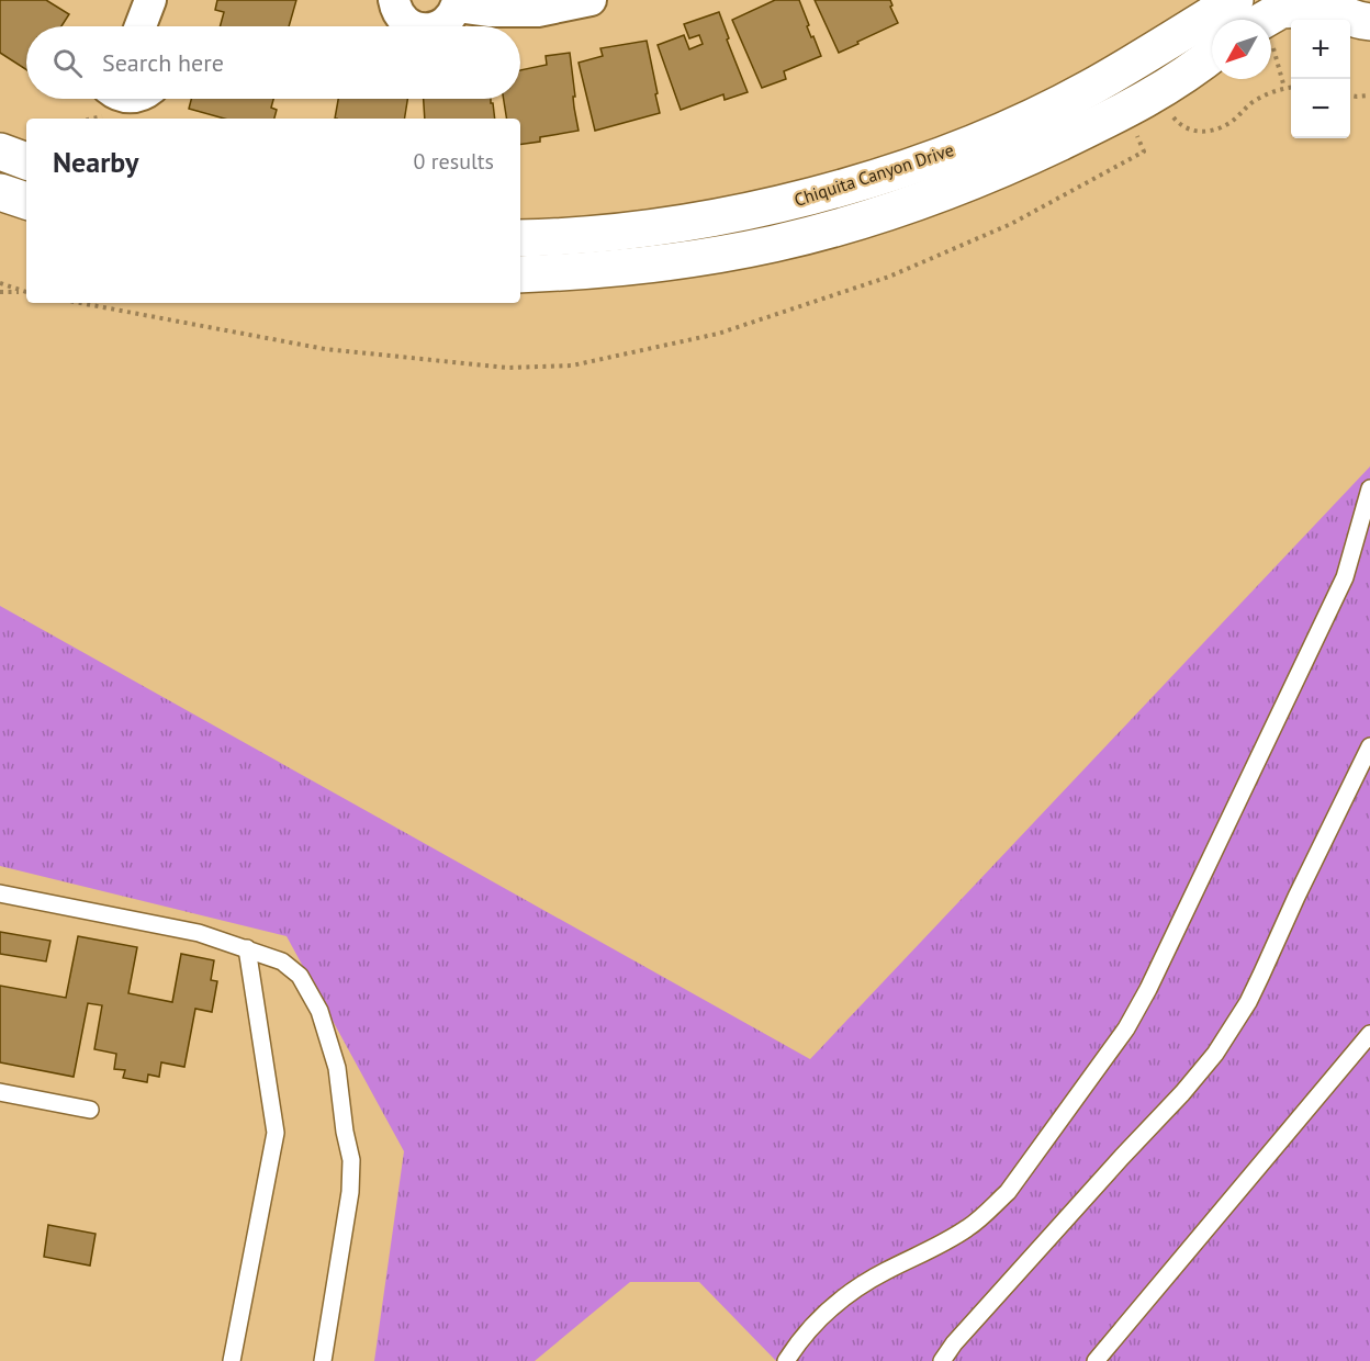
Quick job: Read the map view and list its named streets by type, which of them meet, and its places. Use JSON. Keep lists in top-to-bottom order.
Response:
{
  "streets": {
    "main road": ["Chiquita Canyon Drive"]
  },
  "north": "bottom left",
  "page": {
    "map_buttons": ["+", "−"],
    "search": "Search here",
    "heading": ["Nearby", "0 results"]
  }
}
